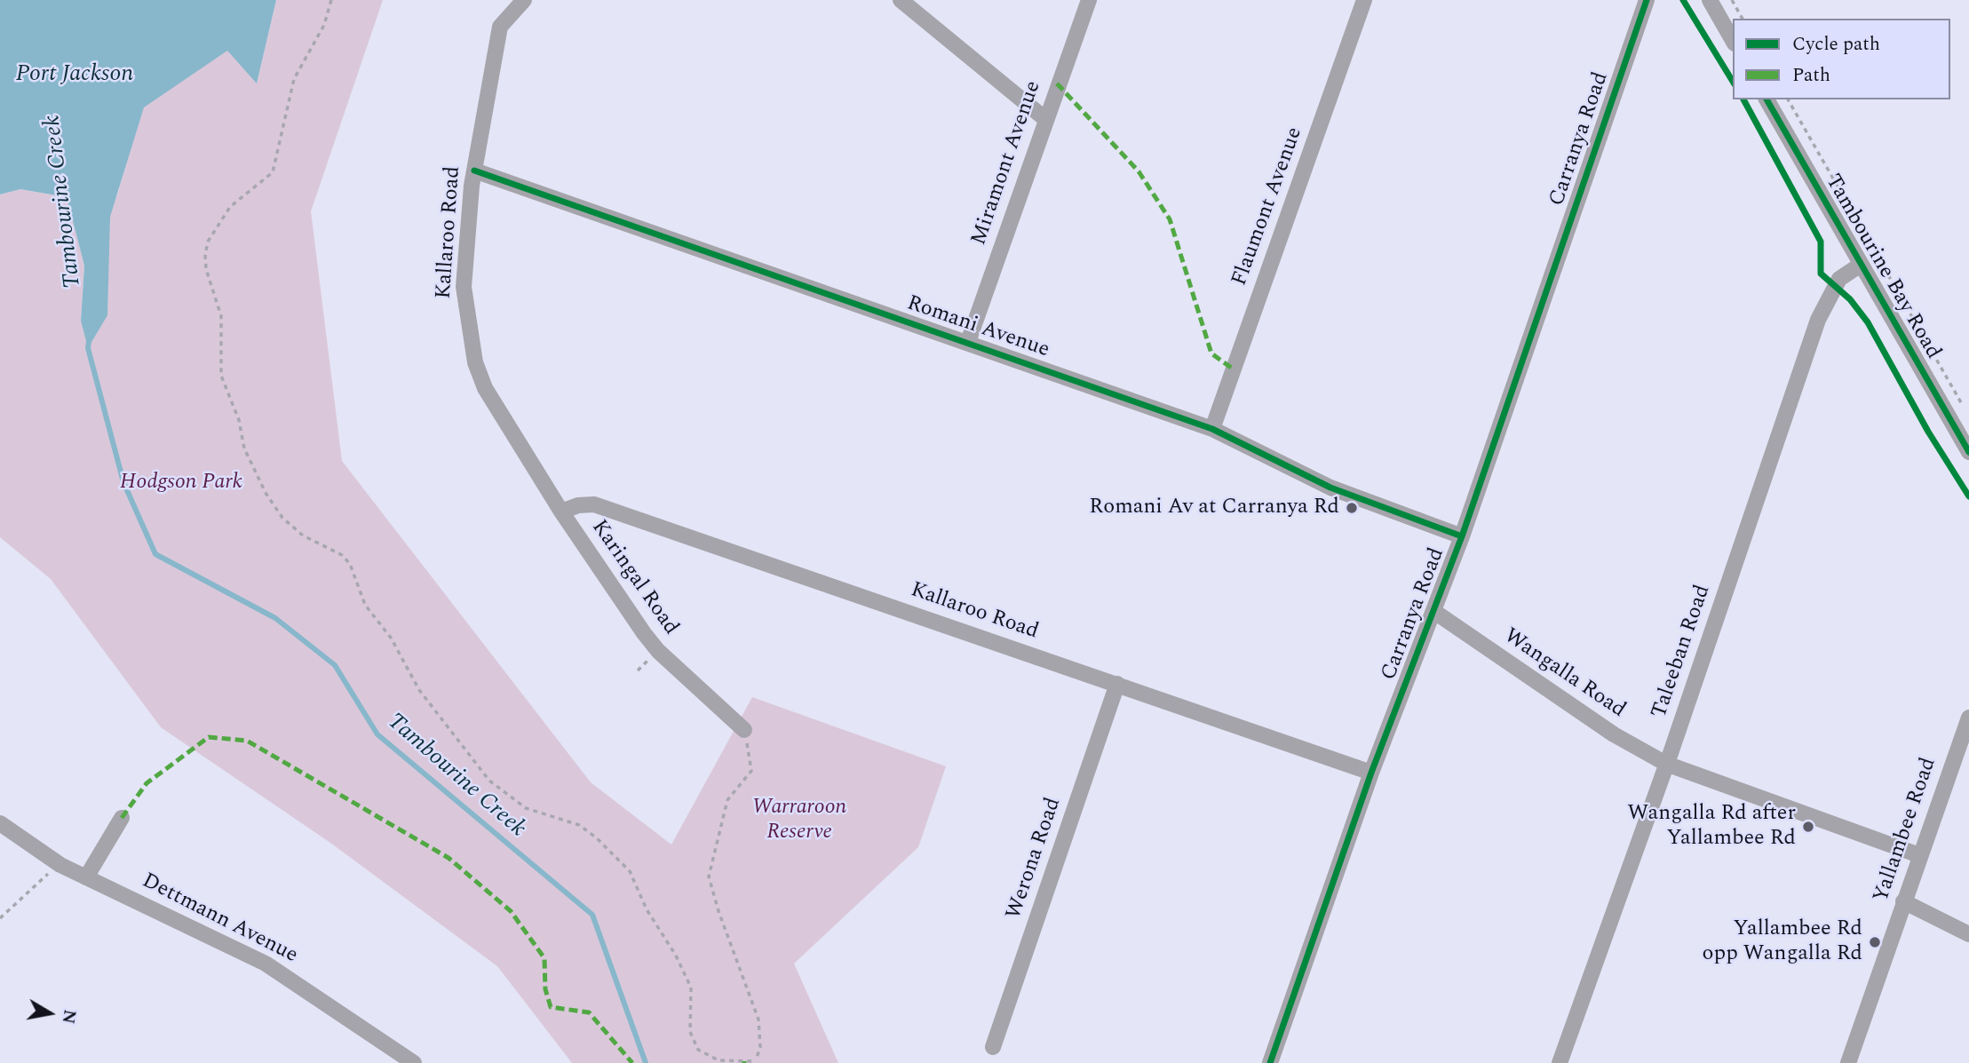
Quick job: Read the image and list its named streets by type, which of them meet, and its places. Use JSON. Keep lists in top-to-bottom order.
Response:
{
  "streets": {
    "street": [
      "Carranya Road",
      "Miramont Avenue",
      "Flaumont Avenue",
      "Kallaroo Road",
      "Tambourine Bay Road",
      "Romani Avenue",
      "Karingal Road",
      "Taleeban Road",
      "Wangalla Road",
      "Yallambee Road",
      "Werona Road",
      "Dettmann Avenue"
    ]
  },
  "crossings": [
    ["Carranya Road", "Kallaroo Road"],
    ["Carranya Road", "Romani Avenue"],
    ["Carranya Road", "Wangalla Road"],
    ["Miramont Avenue", "Romani Avenue"],
    ["Flaumont Avenue", "Romani Avenue"],
    ["Kallaroo Road", "Romani Avenue"],
    ["Kallaroo Road", "Karingal Road"],
    ["Kallaroo Road", "Werona Road"],
    ["Tambourine Bay Road", "Taleeban Road"],
    ["Taleeban Road", "Wangalla Road"],
    ["Wangalla Road", "Yallambee Road"]
  ],
  "water": ["Port Jackson", "Tambourine Creek"],
  "parks": ["Hodgson Park", "Warraroon Reserve"],
  "places": ["Romani Av at Carranya Rd", "Wangalla Rd after Yallambee Rd", "Yallambee Rd opp Wangalla Rd"],
  "legend": ["Cycle path", "Path"],
  "north": "right"
}
